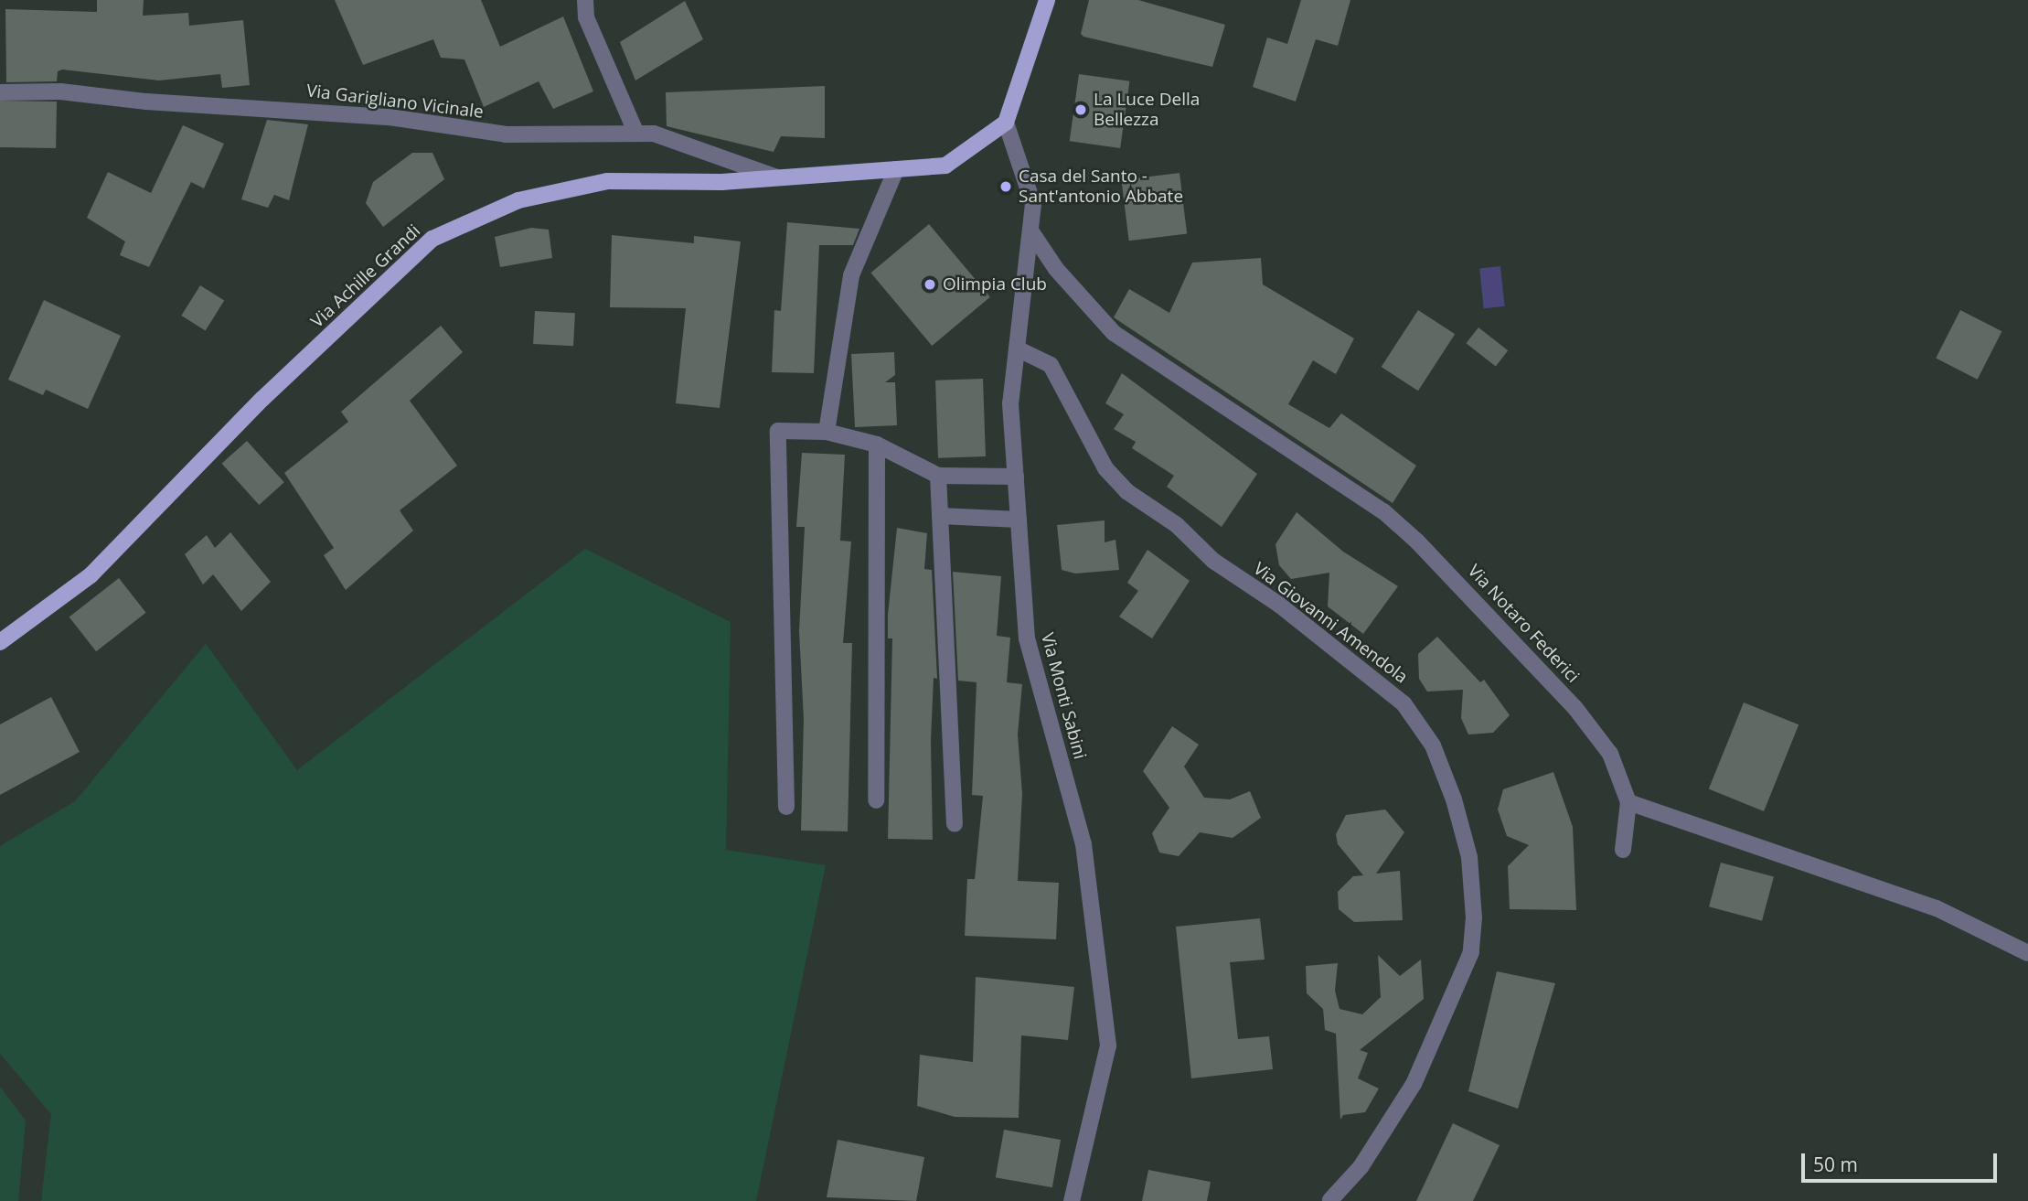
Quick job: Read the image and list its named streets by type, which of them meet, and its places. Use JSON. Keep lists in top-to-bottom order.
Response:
{
  "streets": {
    "main road": ["Via Achille Grandi"],
    "street": [
      "Via Garigliano Vicinale",
      "Via Giovanni Amendola",
      "Via Notaro Federici",
      "Via Monti Sabini"
    ]
  },
  "crossings": [
    ["Via Garigliano Vicinale", "Via Achille Grandi"],
    ["Via Achille Grandi", "Via Monti Sabini"],
    ["Via Giovanni Amendola", "Via Monti Sabini"],
    ["Via Notaro Federici", "Via Monti Sabini"]
  ],
  "places": ["La Luce Della Bellezza", "Casa del Santo - Sant'antonio Abbate", "Olimpia Club"],
  "scale_bar": "50 m"
}
